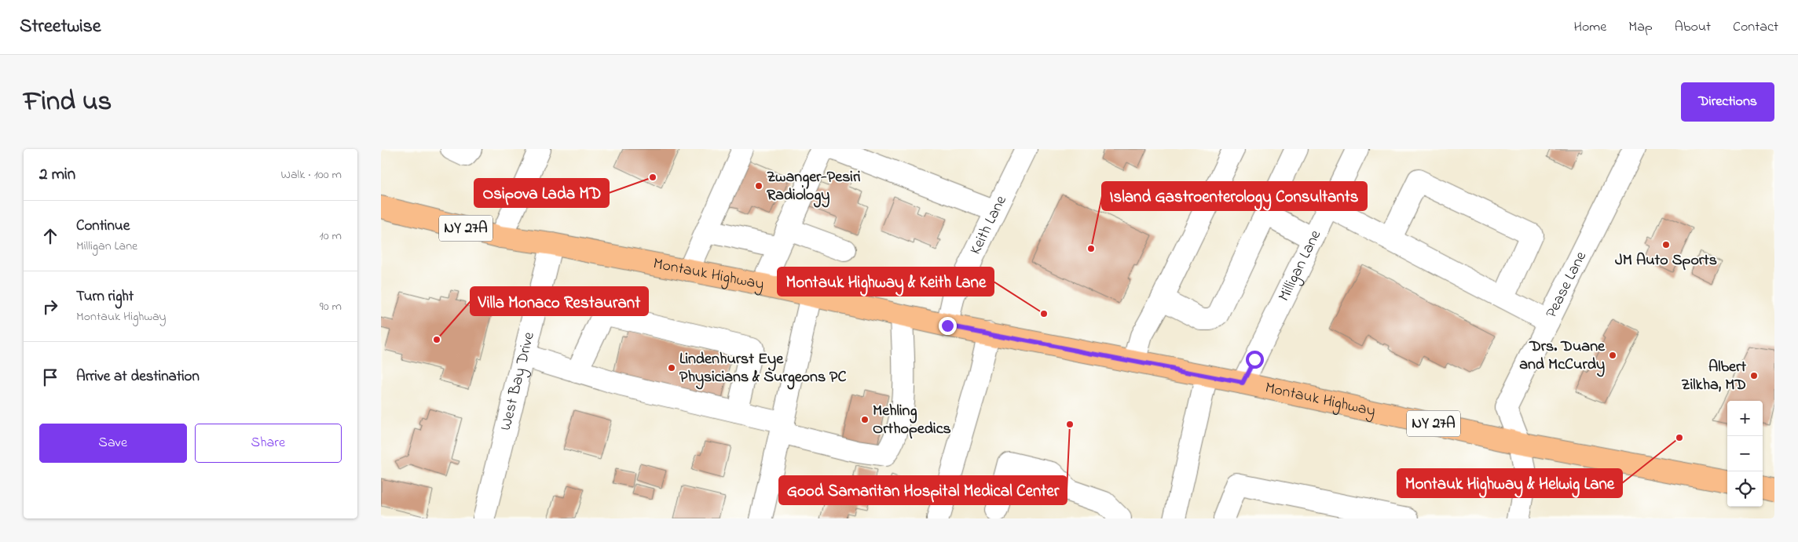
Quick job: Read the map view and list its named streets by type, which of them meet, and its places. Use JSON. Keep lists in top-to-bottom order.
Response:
{
  "streets": {
    "main road": ["NY 27A", "Montauk Highway"],
    "street": [
      "Keith Lane",
      "Milligan Lane",
      "Pease Lane",
      "West Bay Drive"
    ]
  },
  "crossings": [
    ["Keith Lane", "Montauk Highway"],
    ["Milligan Lane", "Montauk Highway"],
    ["Montauk Highway", "Pease Lane"],
    ["Montauk Highway", "West Bay Drive"]
  ],
  "places": [
    "Osipova Lada MD",
    "Zwanger-Pesiri Radiology",
    "JM Auto Sports",
    "Island Gastroenterology Consultants",
    "Montauk Highway & Keith Lane",
    "Villa Monaco Restaurant",
    "Drs. Duane and McCurdy",
    "Lindenhurst Eye Physicians & Surgeons PC",
    "Albert Zilkha, MD",
    "Mehling Orthopedics",
    "Good Samaritan Hospital Medical Center",
    "Montauk Highway & Helwig Lane"
  ],
  "page": {
    "header": "Streetwise",
    "nav": [
      "Home",
      "Map",
      "About",
      "Contact"
    ],
    "title": "Find us",
    "buttons": [
      "Directions",
      ["Save", "Share"]
    ],
    "heading": ["2 min", "Walk · 100 m"],
    "list": [
      ["Continue", "Milligan Lane", "10 m"],
      ["Turn right", "Montauk Highway", "90 m"],
      "Arrive at destination"
    ],
    "map_buttons": ["+", "−"]
  }
}
